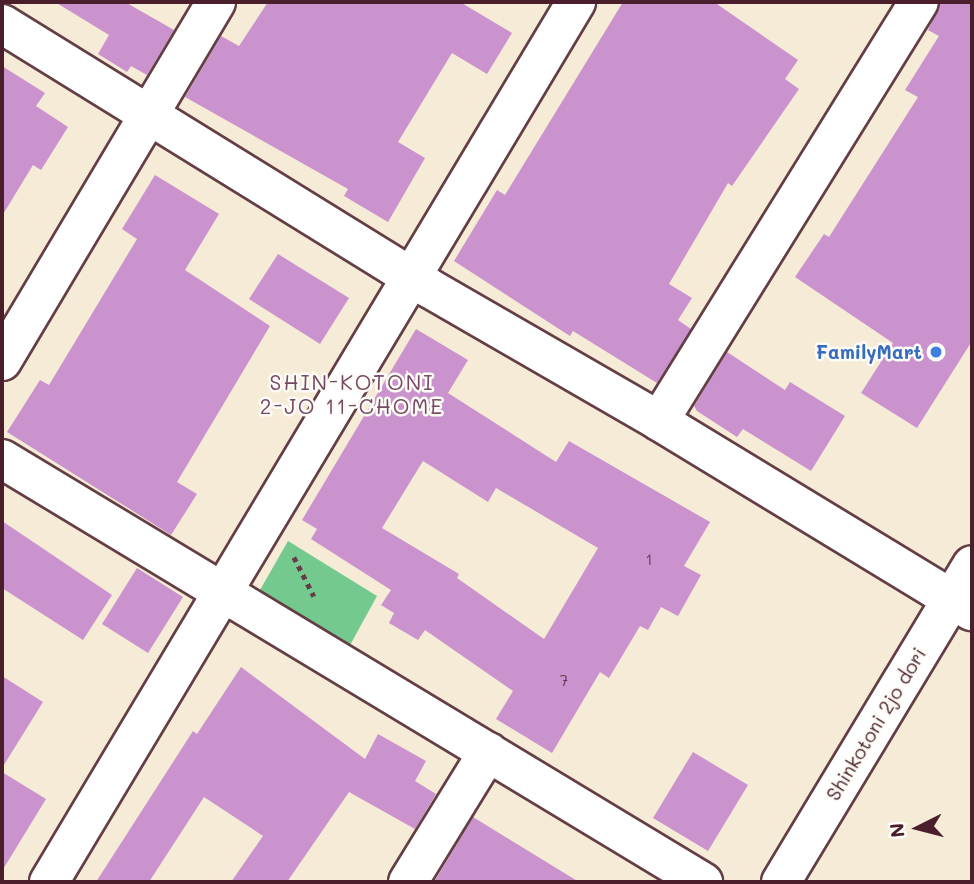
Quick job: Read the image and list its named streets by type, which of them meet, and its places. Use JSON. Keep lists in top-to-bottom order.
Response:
{
  "streets": {
    "street": ["Shinkotoni 2jo dori"]
  },
  "districts": ["SHIN-KOTONI 2-JO 11-CHOME"],
  "places": ["FamilyMart"],
  "house_numbers": ["1", "7"],
  "north": "left"
}
